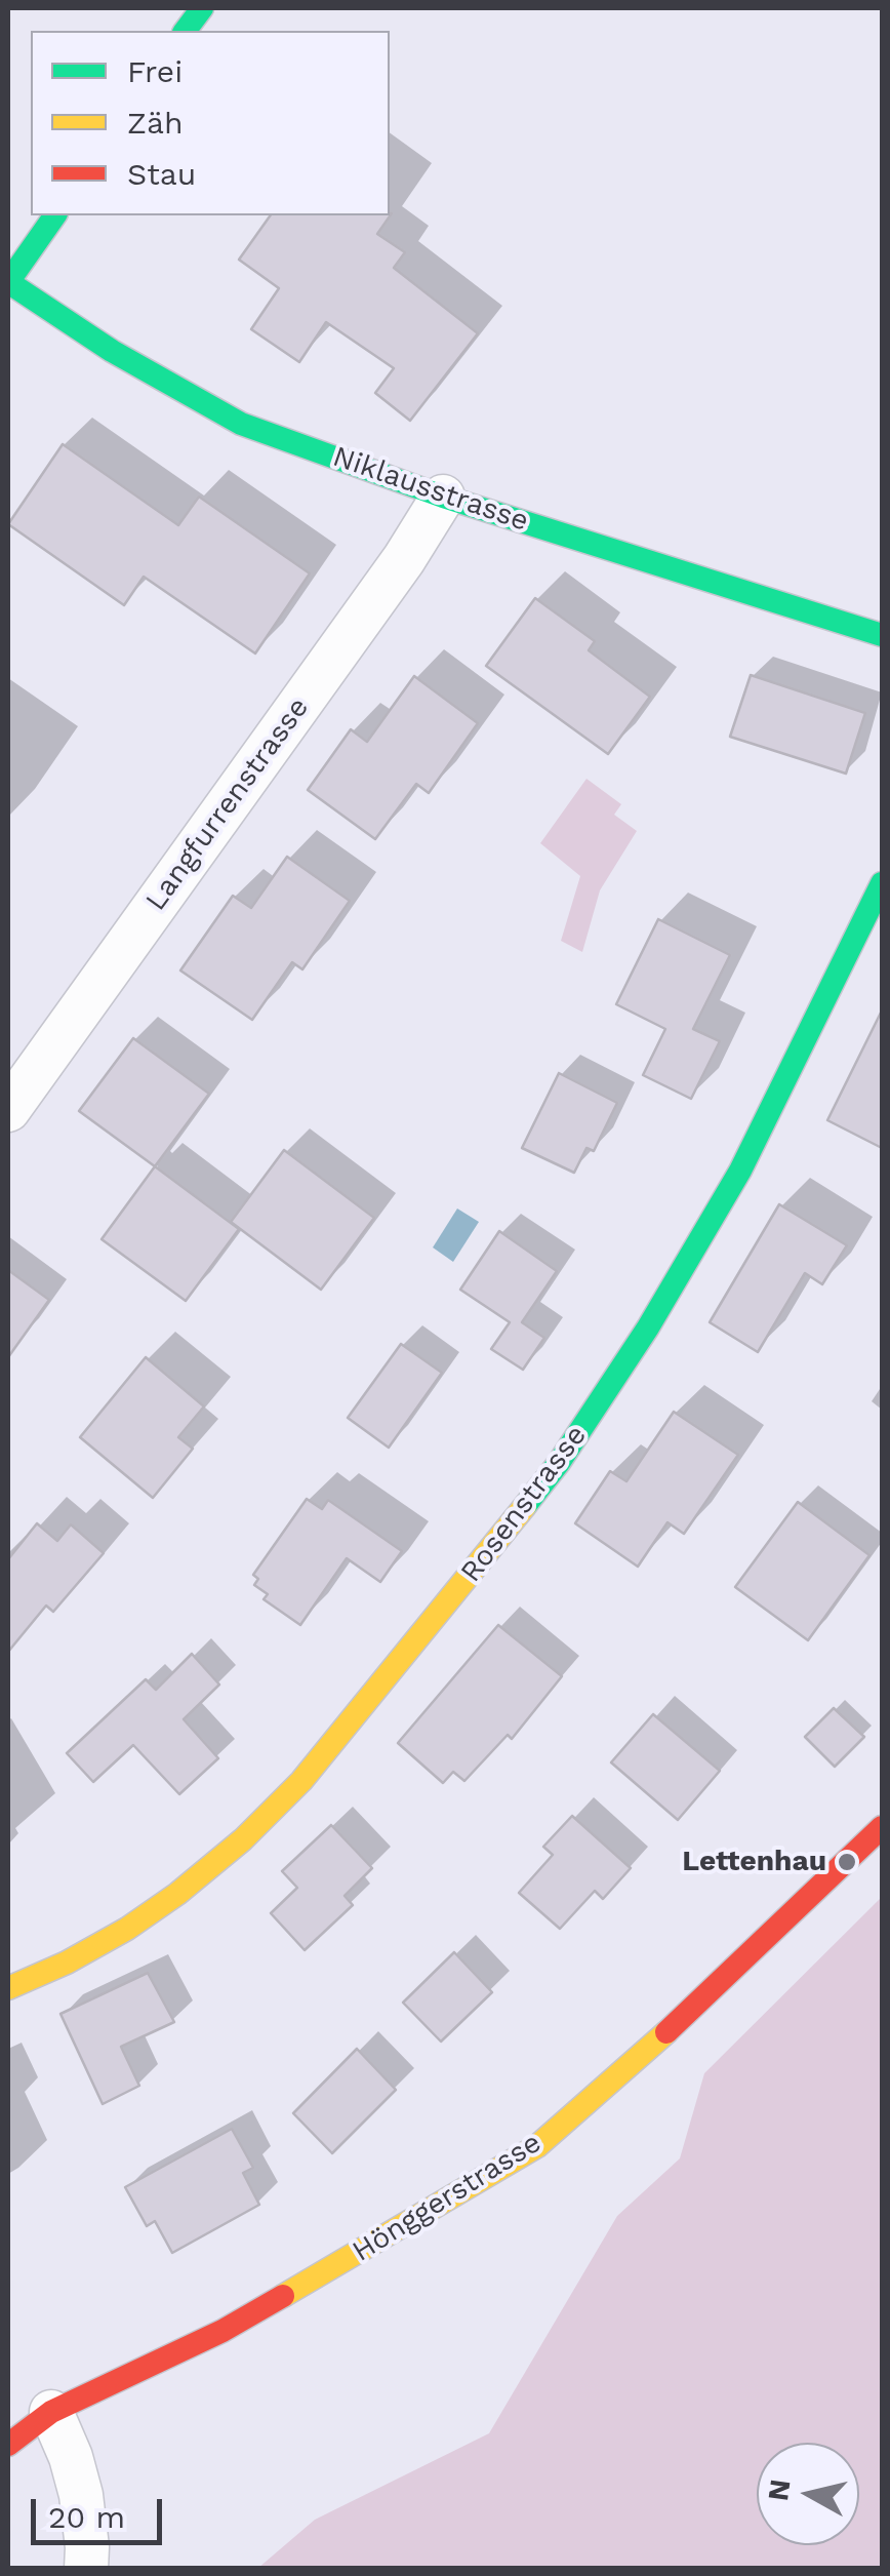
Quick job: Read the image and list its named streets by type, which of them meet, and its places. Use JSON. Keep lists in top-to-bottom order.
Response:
{
  "streets": {
    "street": [
      "Niklausstrasse",
      "Langfurrenstrasse",
      "Rosenstrasse",
      "Hönggerstrasse"
    ]
  },
  "crossings": [
    ["Niklausstrasse", "Langfurrenstrasse"]
  ],
  "places": ["Lettenhau"],
  "legend": ["Frei", "Zäh", "Stau"],
  "scale_bar": "20 m",
  "north": "left"
}
